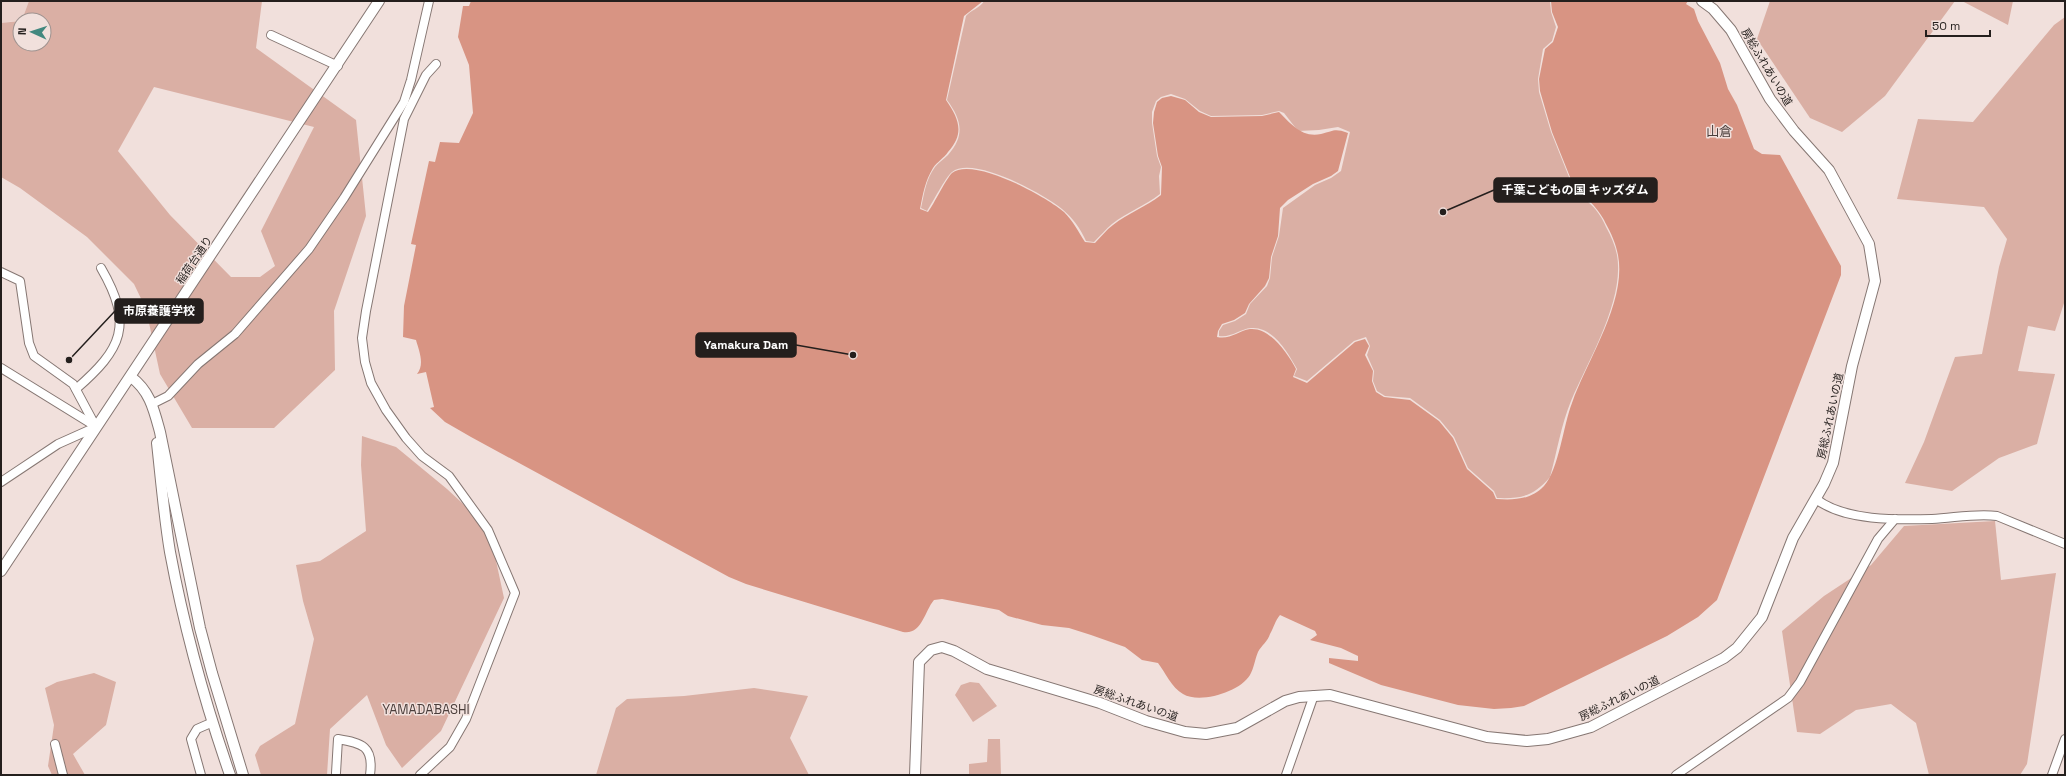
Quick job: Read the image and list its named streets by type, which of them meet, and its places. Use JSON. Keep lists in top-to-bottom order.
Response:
{
  "streets": {
    "street": ["房総ふれあいの道", "稲荷台通り"]
  },
  "districts": ["山倉", "YAMADABASHI"],
  "places": ["千葉こどもの国 キッズダム", "Yamakura Dam", "市原養護学校"],
  "scale_bar": "50 m",
  "north": "left"
}
